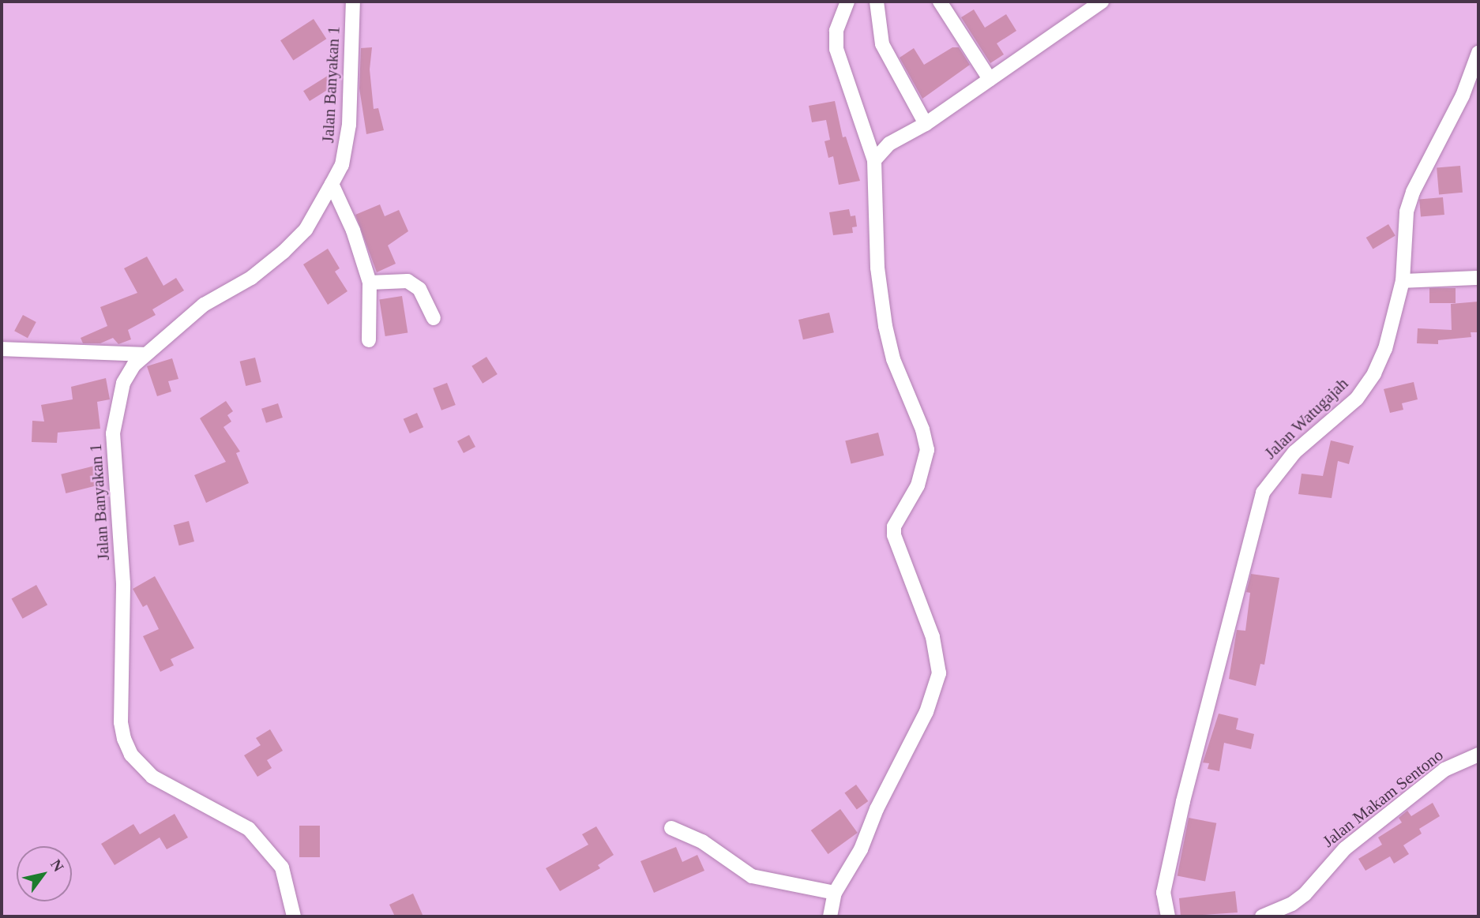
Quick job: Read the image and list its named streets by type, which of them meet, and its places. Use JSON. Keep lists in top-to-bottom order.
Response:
{
  "streets": {
    "street": ["Jalan Banyakan 1", "Jalan Watugajah", "Jalan Makam Sentono"]
  },
  "north": "top right"
}
